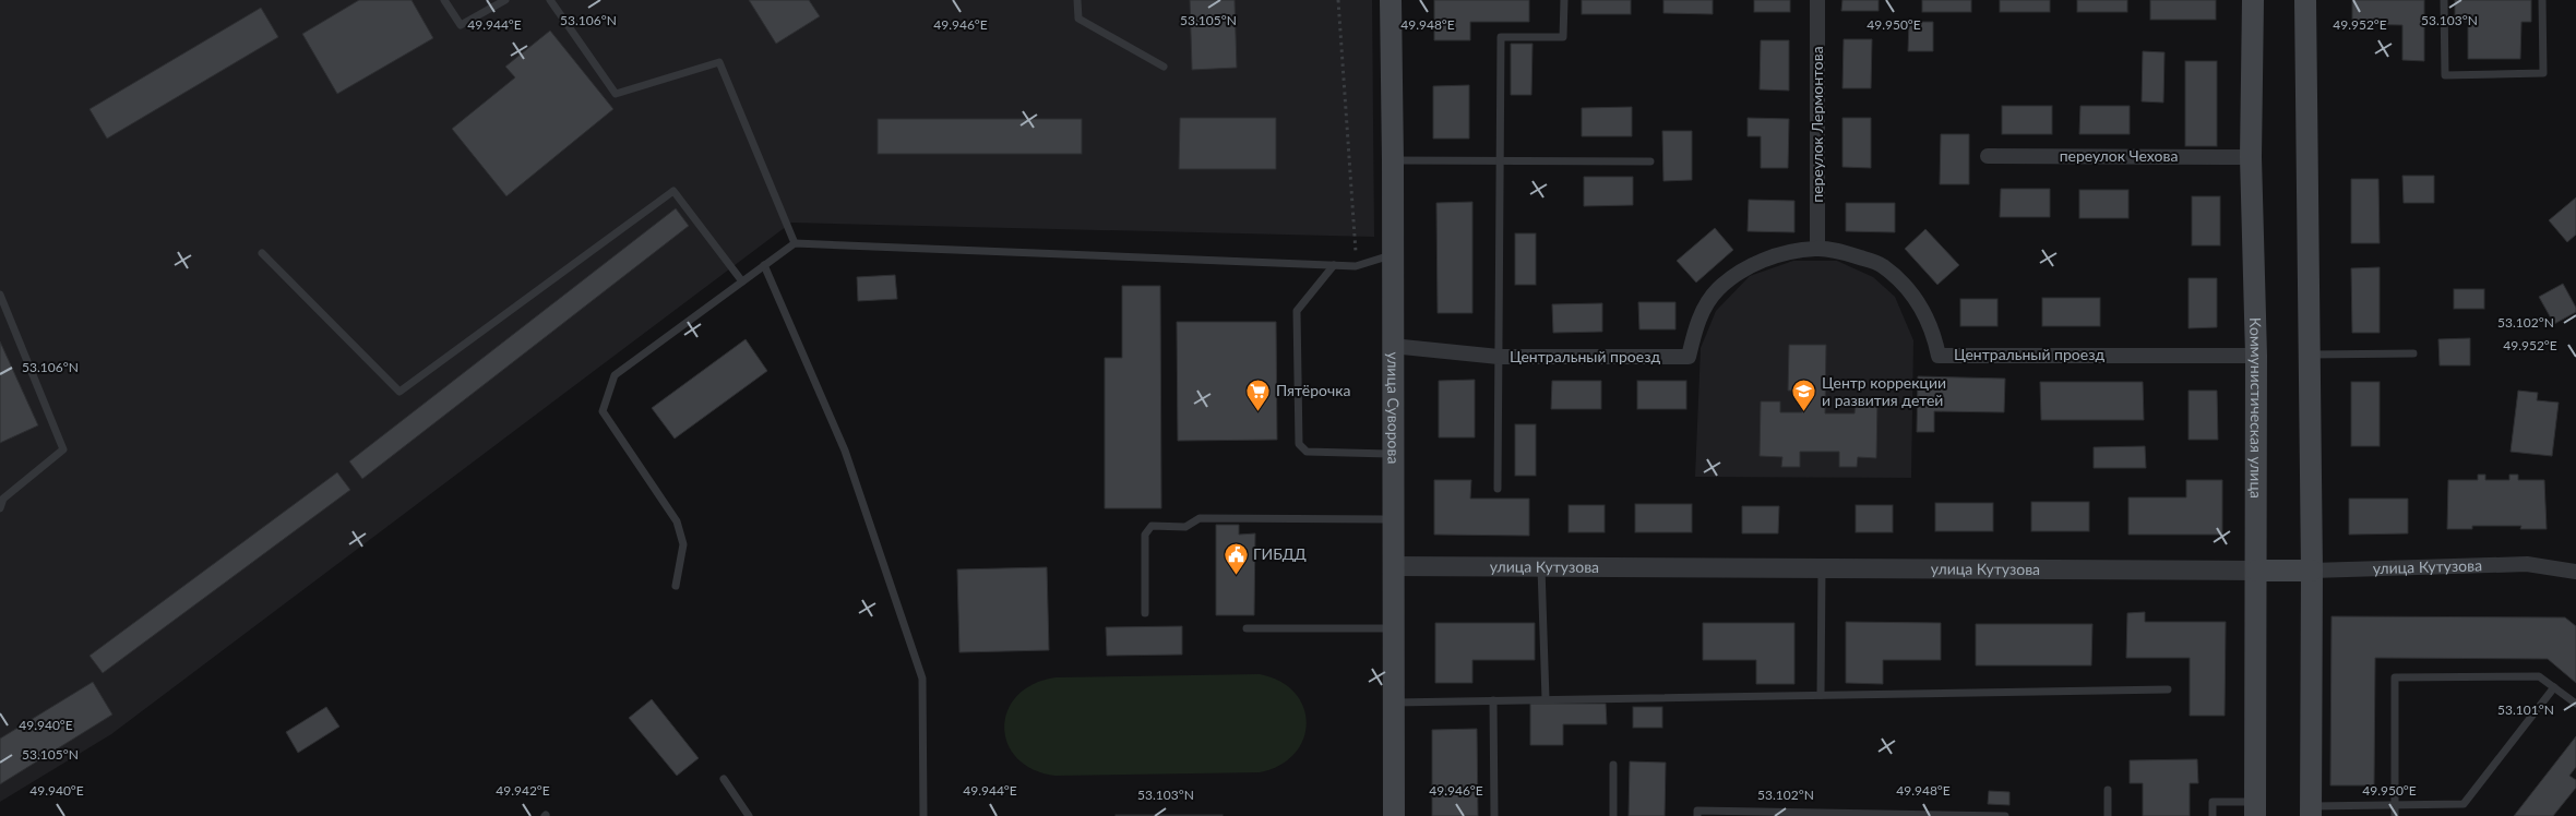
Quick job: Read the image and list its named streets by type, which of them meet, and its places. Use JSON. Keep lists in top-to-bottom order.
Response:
{
  "streets": {
    "main road": ["улица Суворова", "Коммунистическая улица", "улица Кутузова"],
    "street": ["переулок Лермонтова", "переулок Чехова", "Центральный проезд"]
  },
  "crossings": [
    ["переулок Лермонтова", "Центральный проезд"],
    ["переулок Чехова", "Коммунистическая улица"],
    ["Центральный проезд", "улица Суворова"],
    ["Центральный проезд", "Коммунистическая улица"],
    ["улица Суворова", "улица Кутузова"],
    ["Коммунистическая улица", "улица Кутузова"]
  ],
  "places": {
    "supermarket": ["Пятёрочка"],
    "school or university": ["Центр коррекции и развития детей"],
    "public building": ["ГИБДД"]
  },
  "coordinates": [
    "53.106°N",
    "53.105°N",
    "53.103°N",
    "49.944°E",
    "49.946°E",
    "49.948°E",
    "49.950°E",
    "49.952°E",
    "53.102°N",
    "53.101°N",
    "49.940°E",
    "49.942°E"
  ]
}
